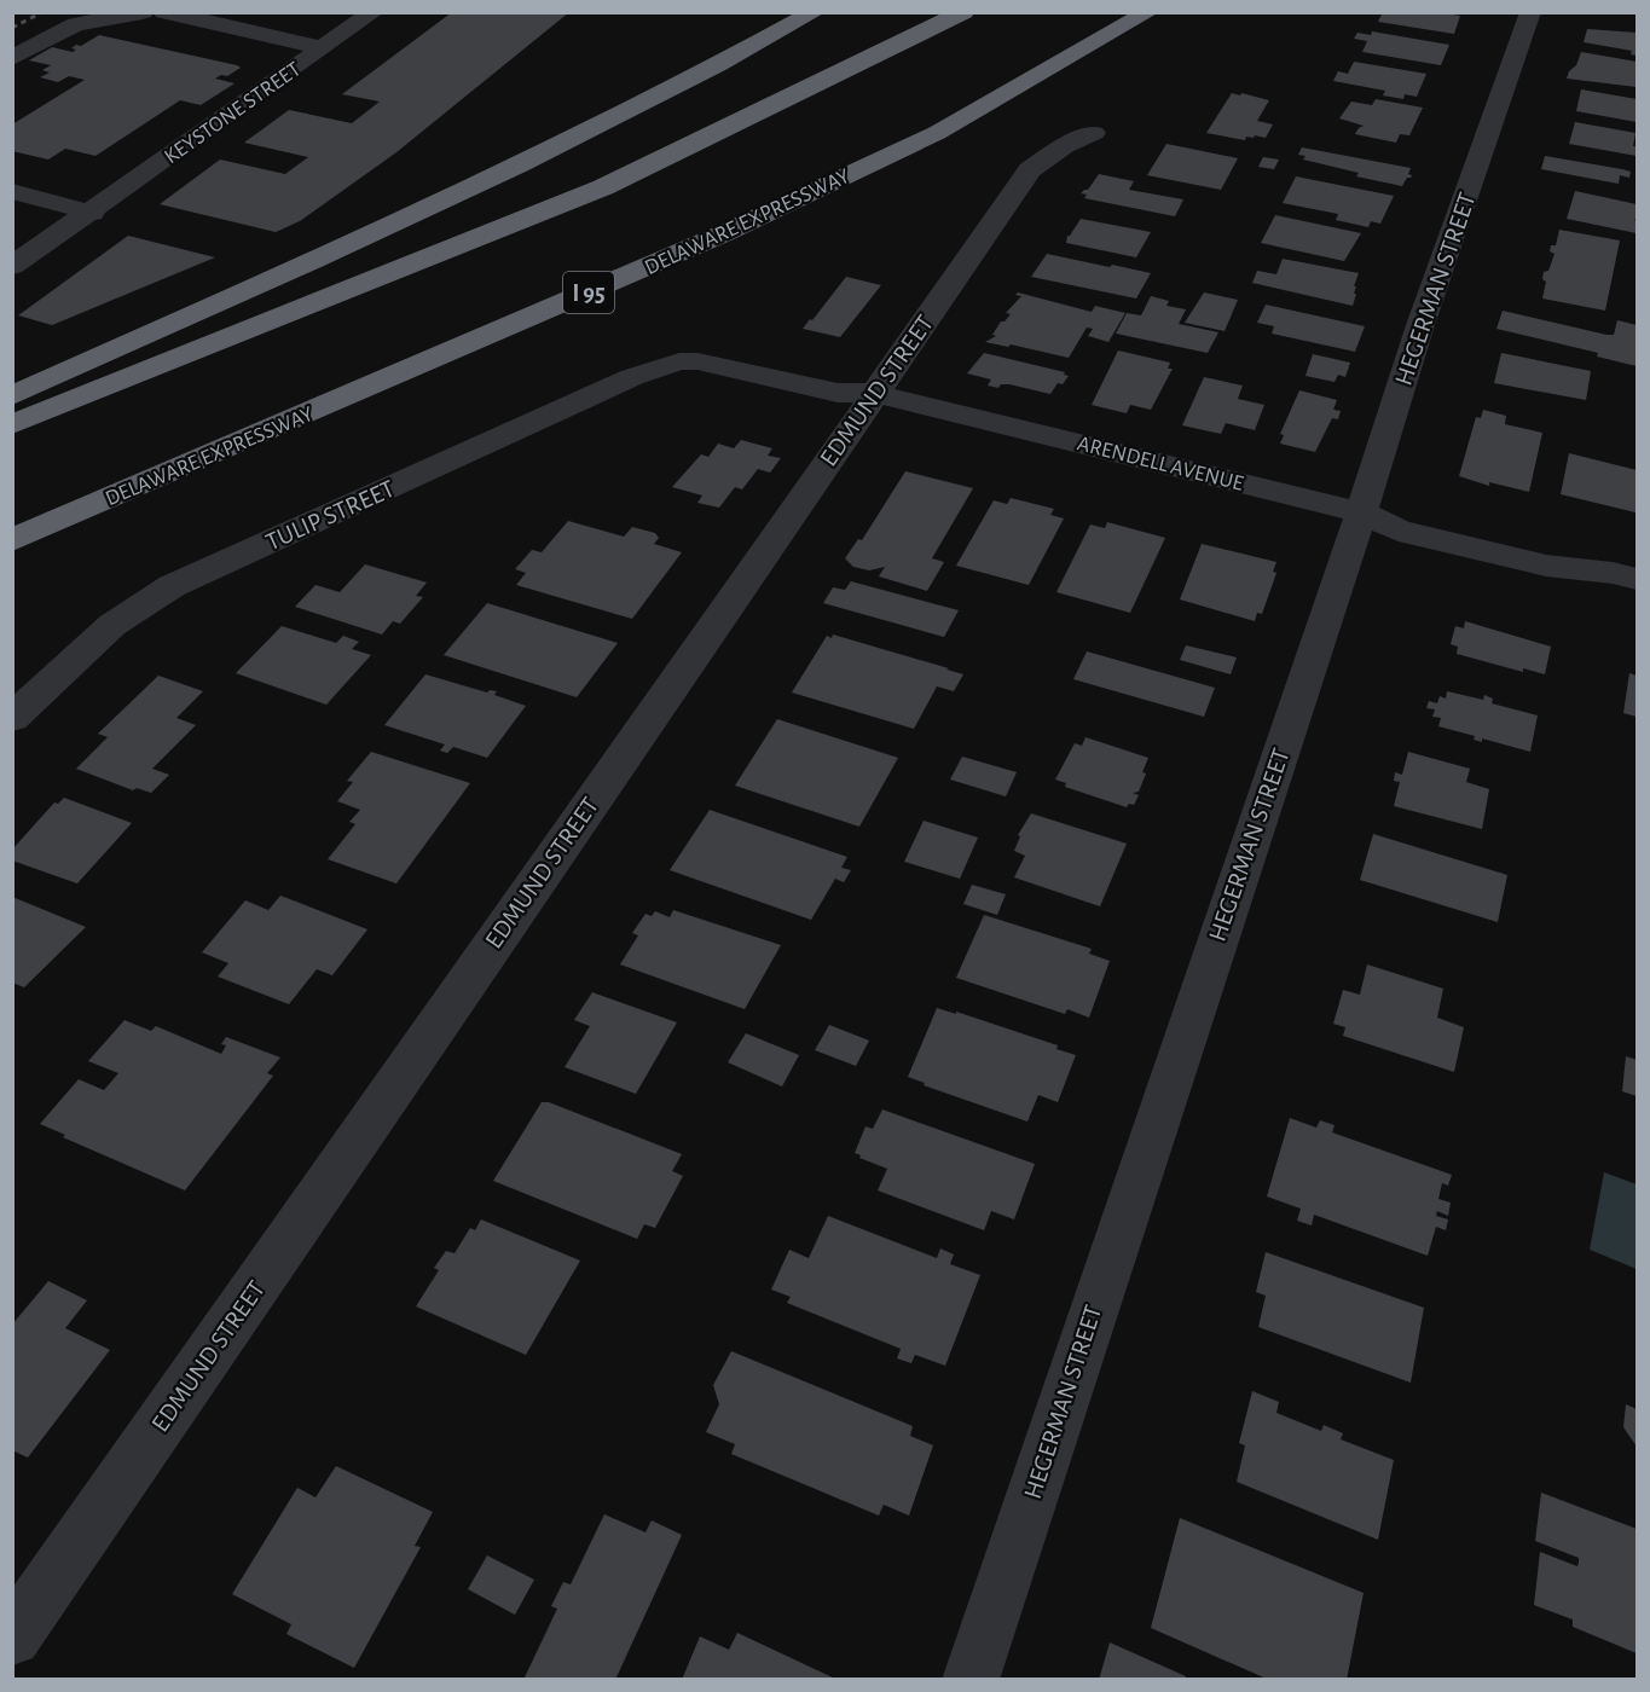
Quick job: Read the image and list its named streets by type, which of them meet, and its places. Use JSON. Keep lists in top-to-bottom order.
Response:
{
  "streets": {
    "highway": ["DELAWARE EXPRESSWAY", "I 95"],
    "street": [
      "KEYSTONE STREET",
      "HEGERMAN STREET",
      "EDMUND STREET",
      "ARENDELL AVENUE",
      "TULIP STREET"
    ]
  },
  "crossings": [
    ["HEGERMAN STREET", "ARENDELL AVENUE"],
    ["EDMUND STREET", "ARENDELL AVENUE"],
    ["ARENDELL AVENUE", "TULIP STREET"]
  ]
}
